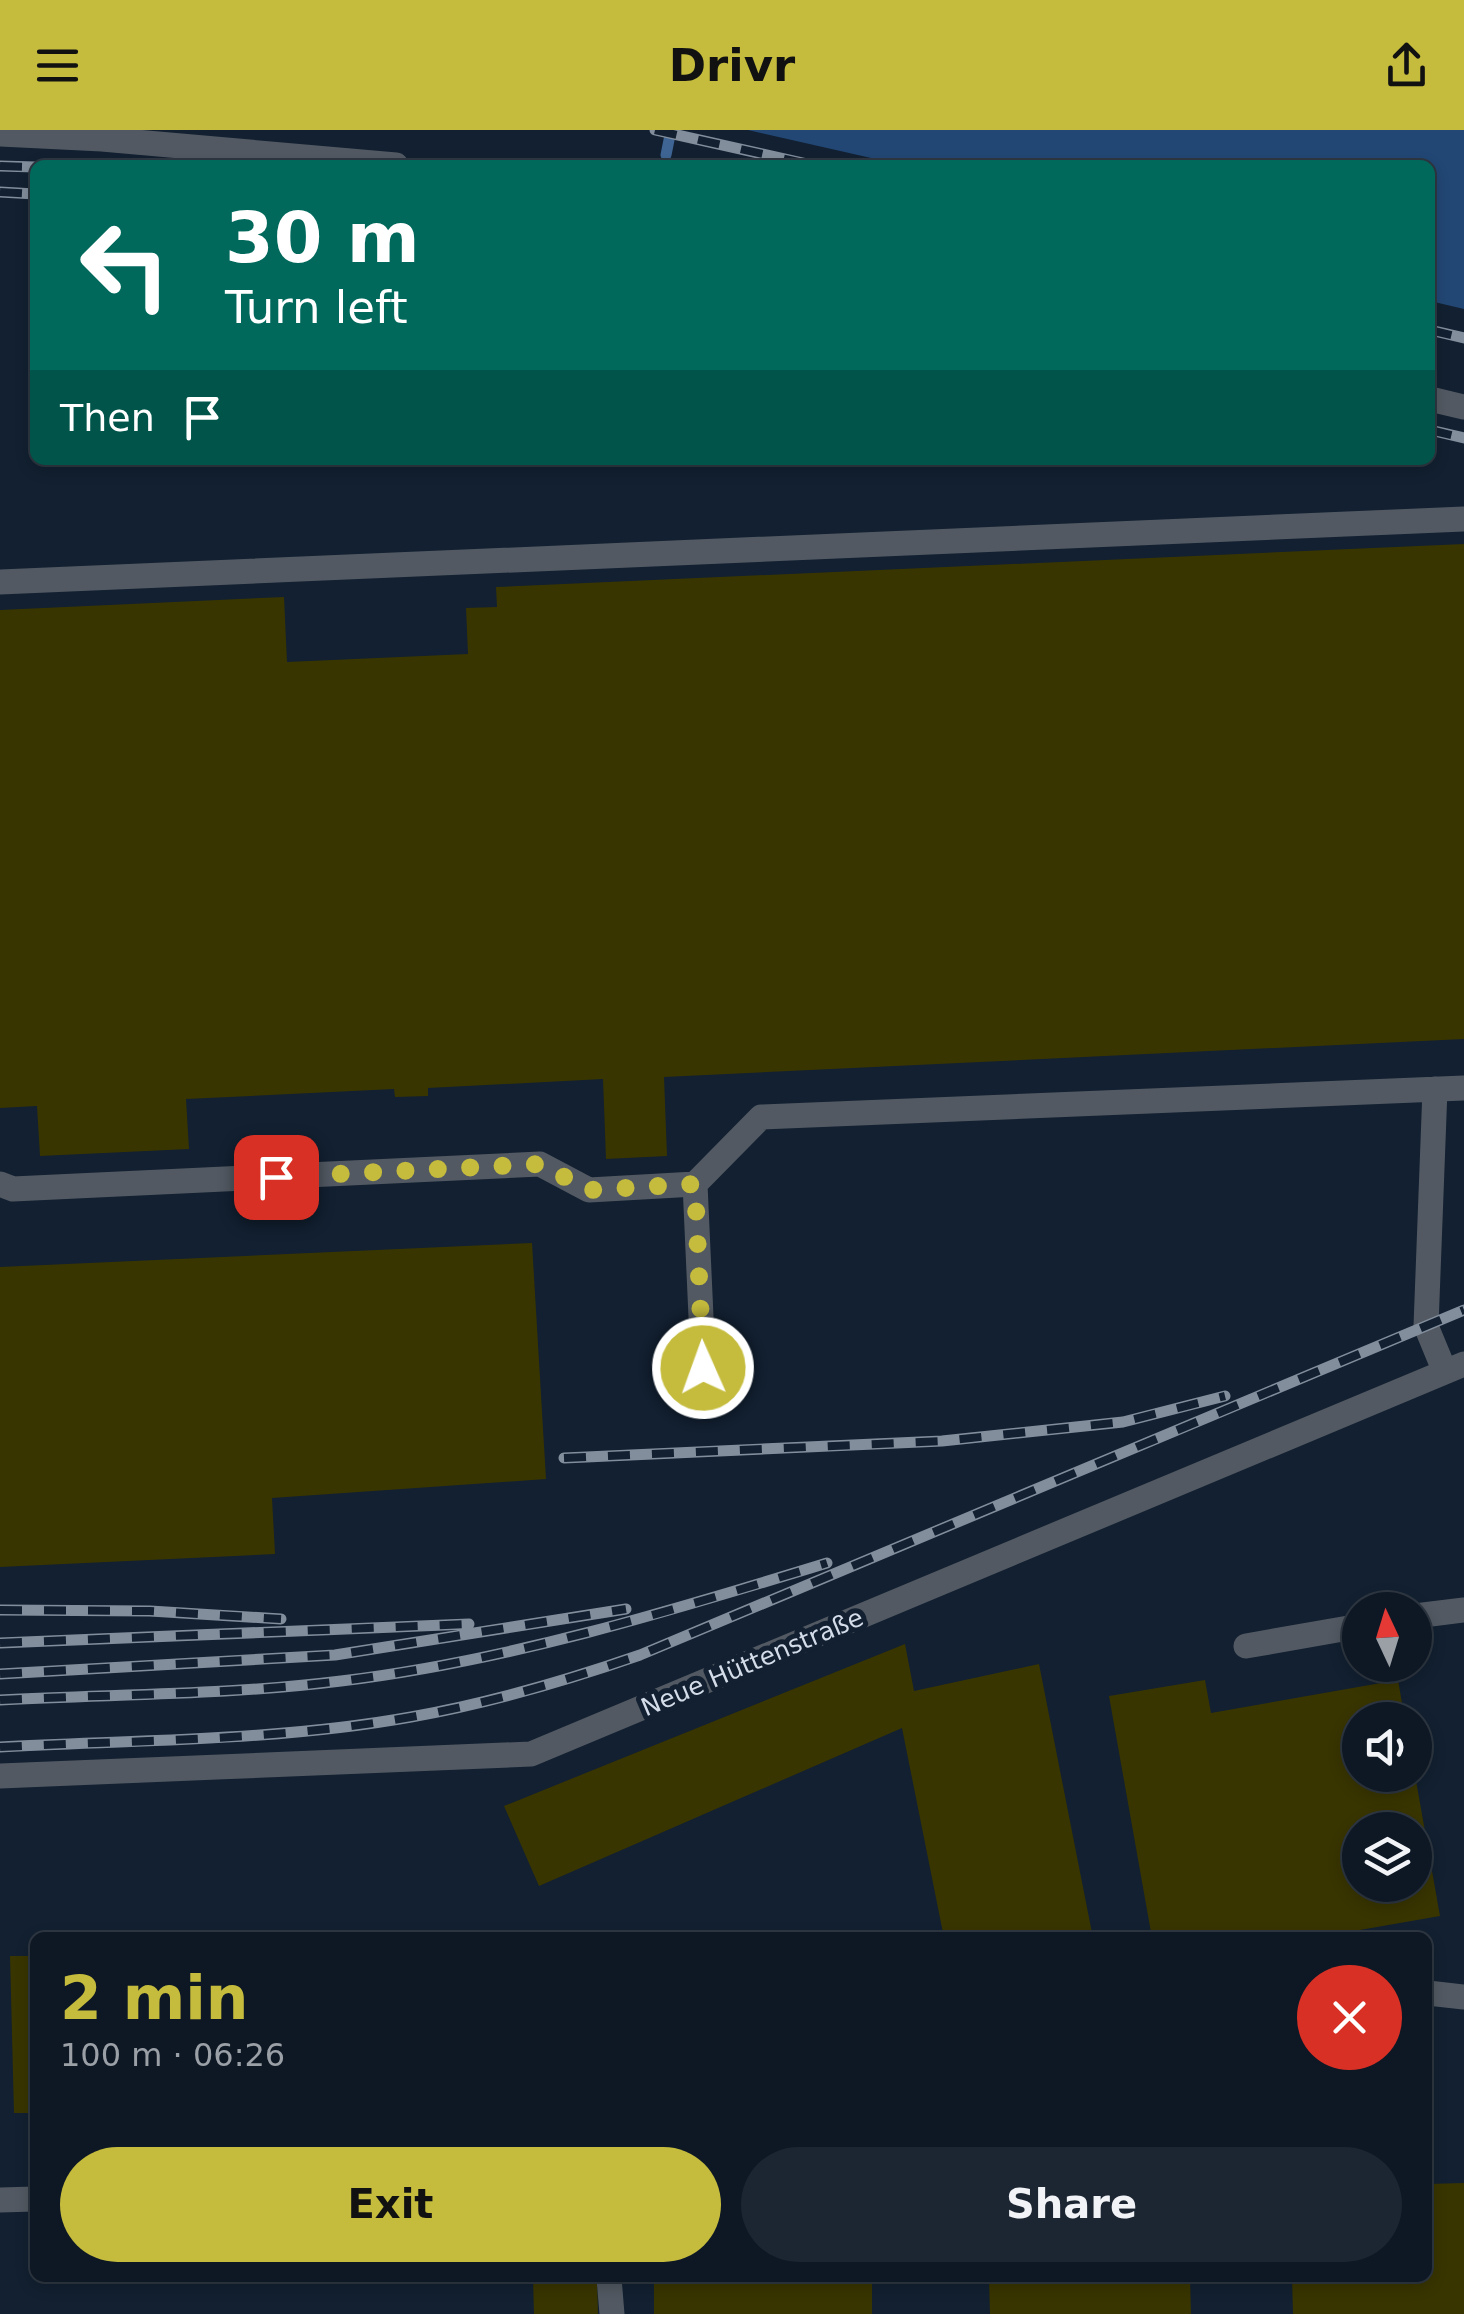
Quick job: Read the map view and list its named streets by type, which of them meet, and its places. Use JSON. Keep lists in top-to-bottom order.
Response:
{
  "streets": {
    "street": ["Neue Hüttenstraße"]
  },
  "north": "top",
  "page": {
    "header": "Drivr",
    "turn": ["30 m", "Turn left"],
    "then": "Then",
    "heading": ["2 min", "100 m · 06:26"],
    "buttons": ["Exit", "Share"]
  }
}
